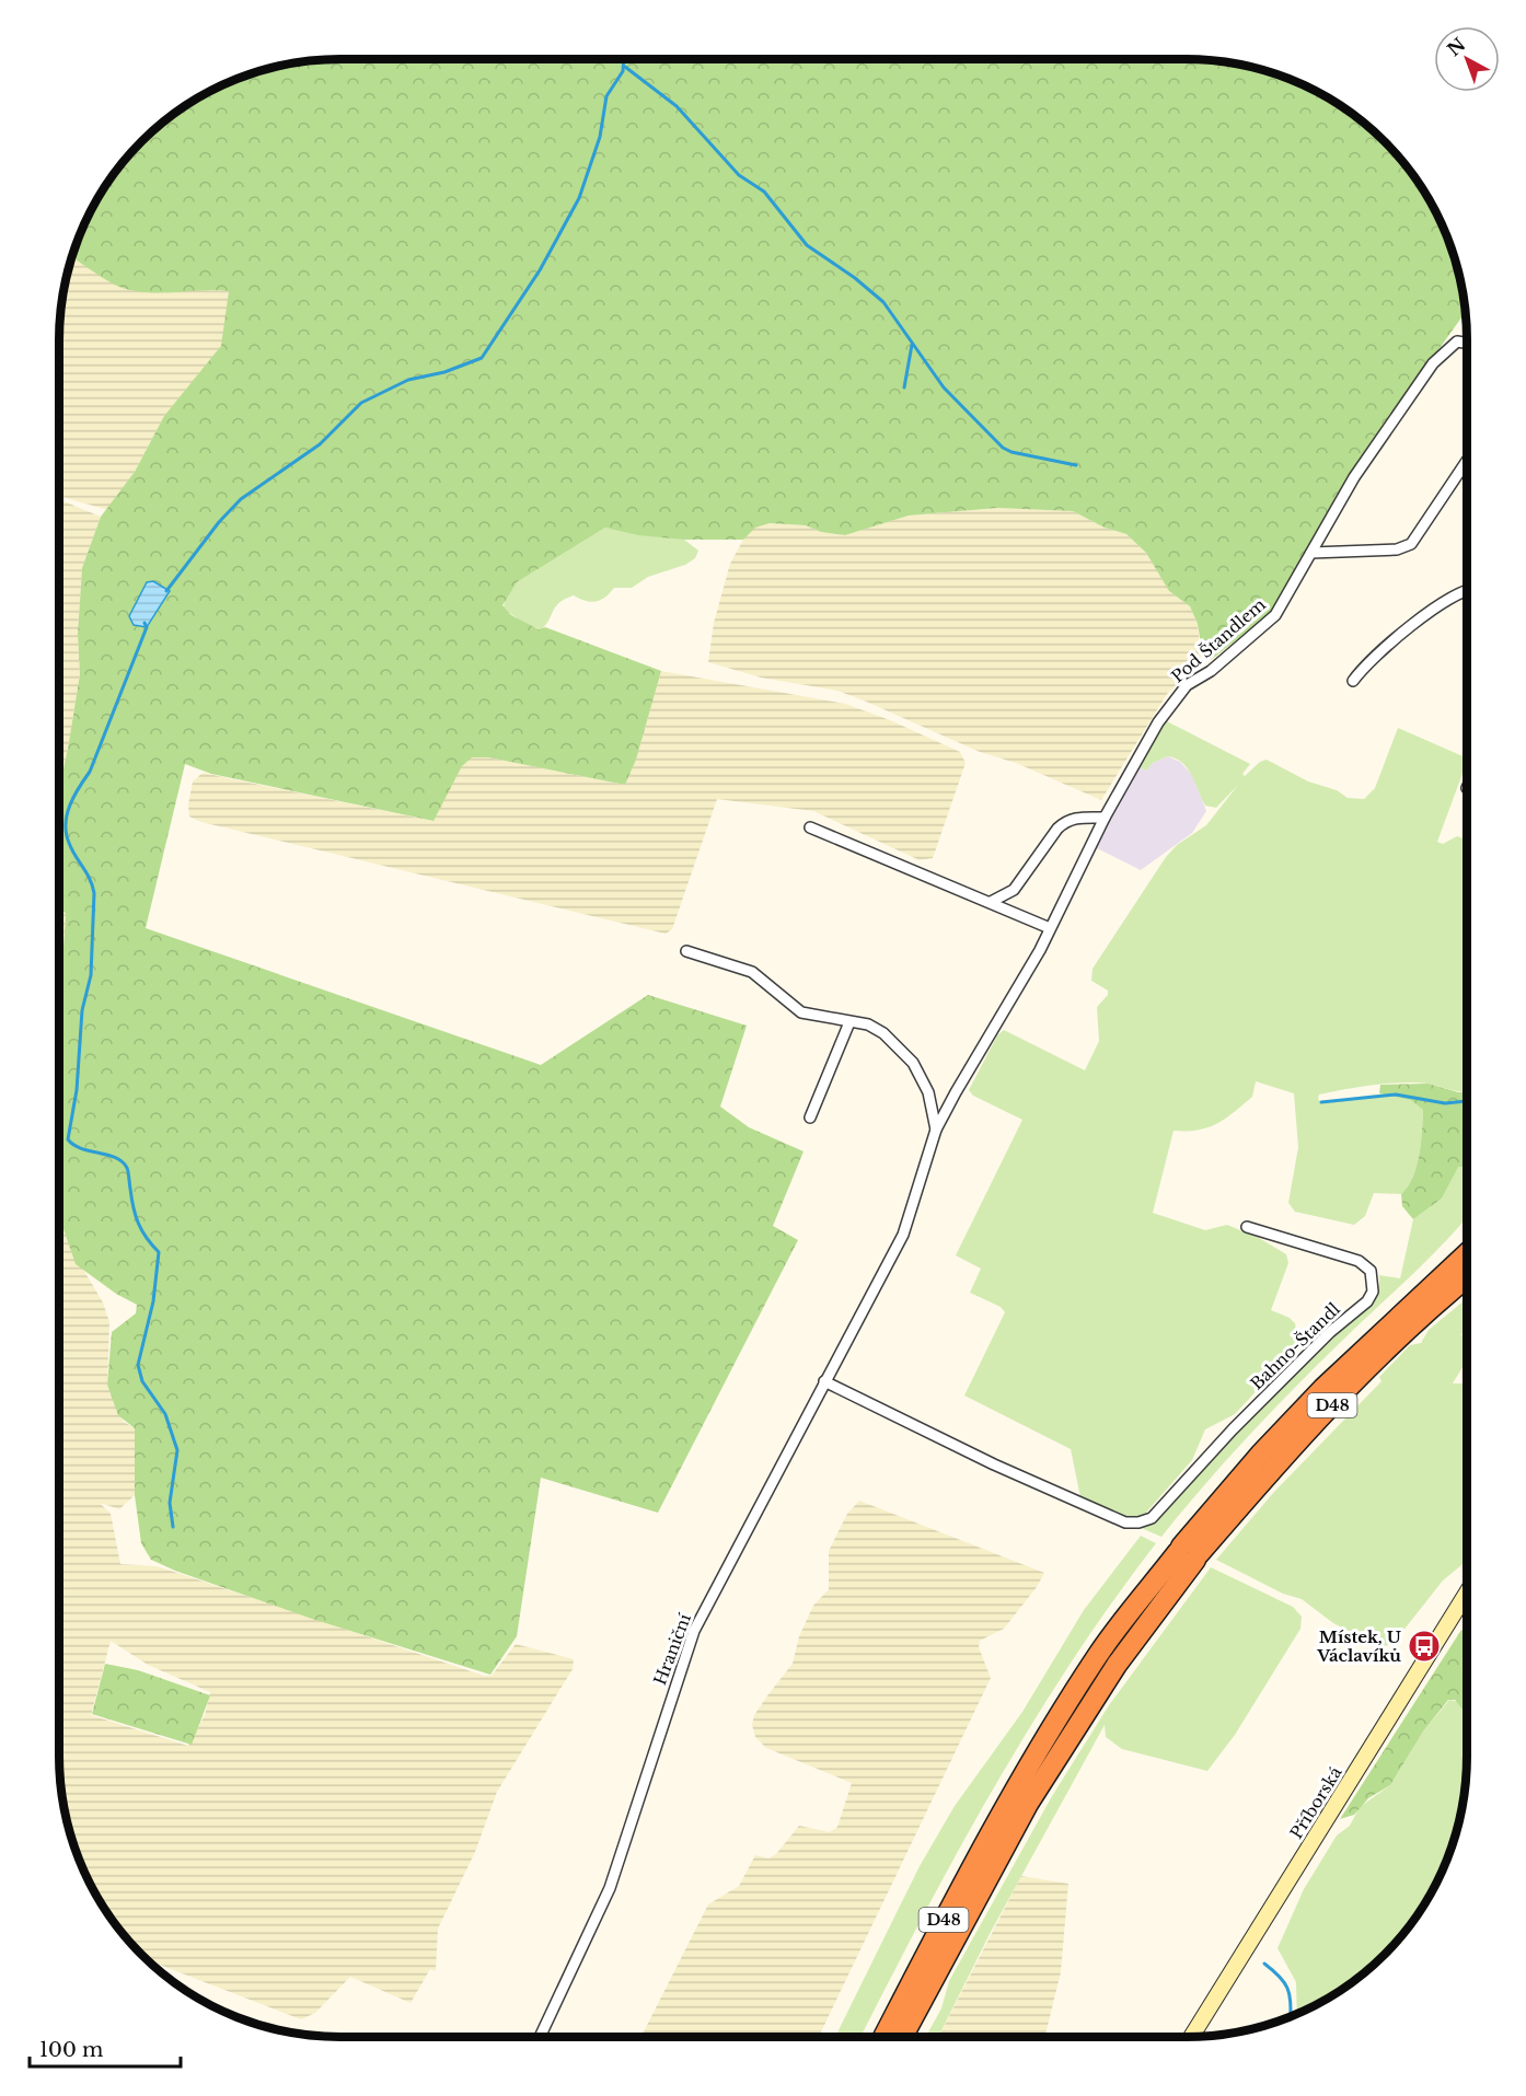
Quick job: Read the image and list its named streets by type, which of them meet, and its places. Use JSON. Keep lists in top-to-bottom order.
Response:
{
  "streets": {
    "highway": ["D48"],
    "main road": ["Příborská"],
    "street": ["Pod Štandlem", "Bahno-Štandl", "Hraniční"]
  },
  "crossings": [
    ["Pod Štandlem", "Hraniční"],
    ["Bahno-Štandl", "Hraniční"]
  ],
  "places": {
    "bus stop": ["Místek, U Václavíků"]
  },
  "scale_bar": "100 m",
  "north": "top left"
}
